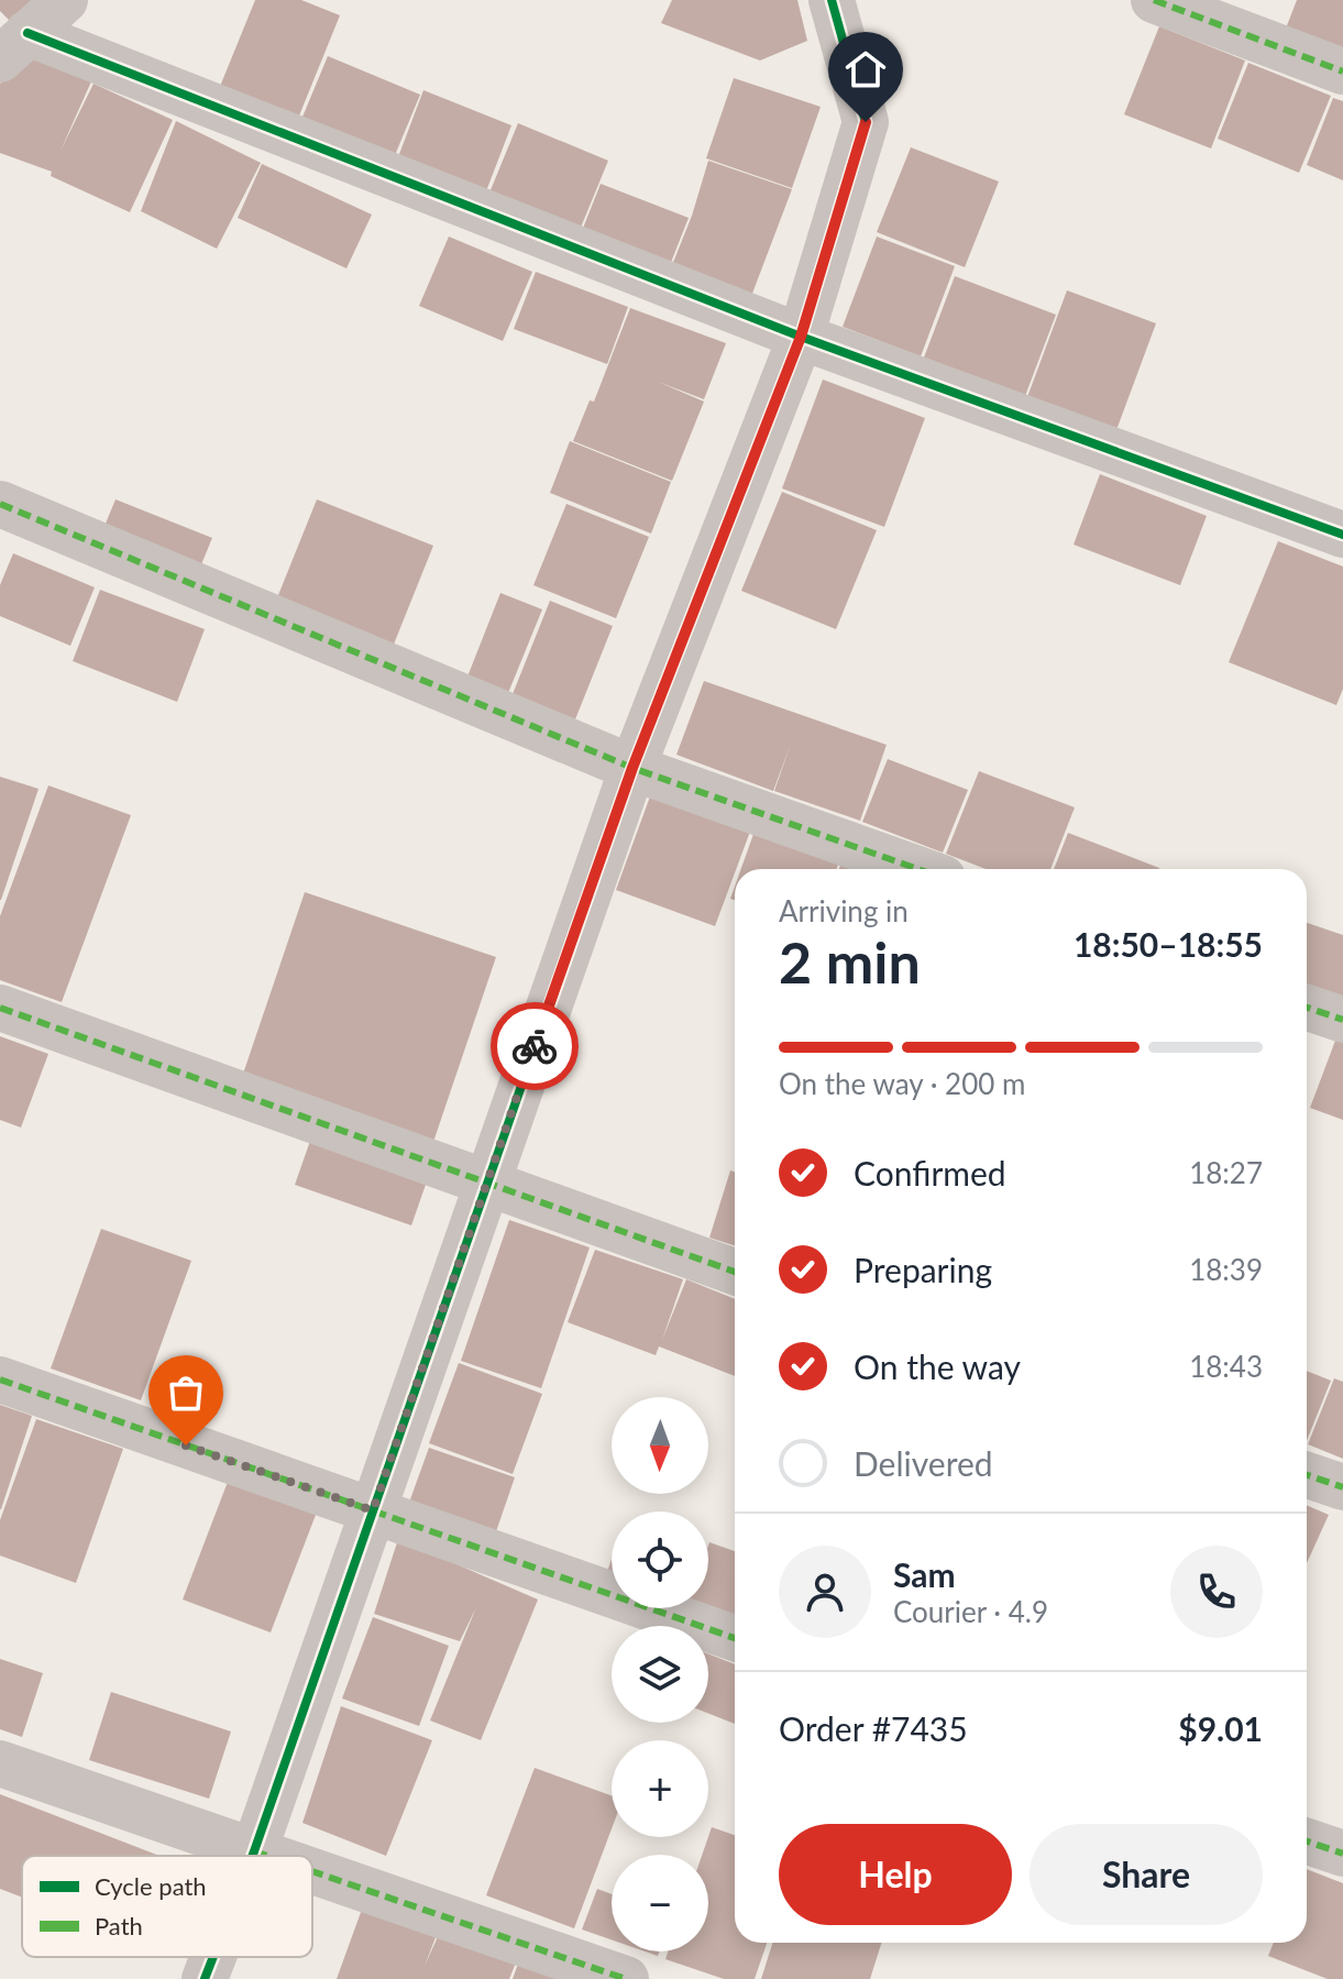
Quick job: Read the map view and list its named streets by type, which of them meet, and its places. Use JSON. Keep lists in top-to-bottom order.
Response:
{
  "legend": ["Cycle path", "Path"],
  "north": "bottom",
  "page": {
    "heading": ["2 min", "Arriving in", "18:50–18:55"],
    "panel": [
      "Sam",
      "Courier · 4.9",
      "Order #7435",
      "$9.01"
    ],
    "bar": "On the way · 200 m",
    "list": [
      ["Confirmed", "18:27"],
      ["Preparing", "18:39"],
      ["On the way", "18:43"],
      "Delivered"
    ],
    "map_buttons": ["+", "−"],
    "buttons": ["Help", "Share"]
  }
}
